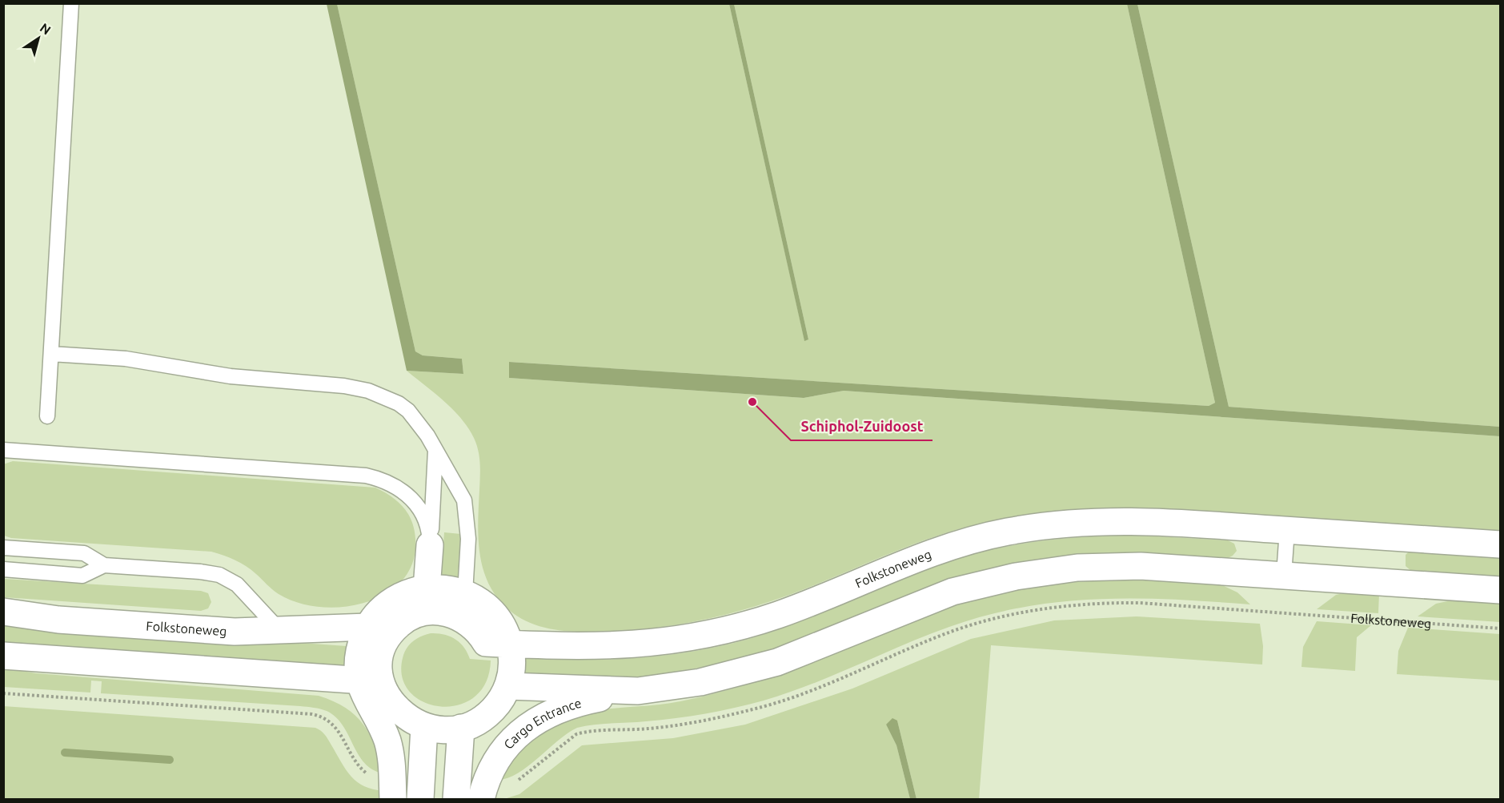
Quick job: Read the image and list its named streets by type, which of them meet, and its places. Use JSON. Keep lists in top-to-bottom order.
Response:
{
  "streets": {
    "street": ["Folkstoneweg", "Cargo Entrance"]
  },
  "places": ["Schiphol-Zuidoost"],
  "north": "top right"
}
